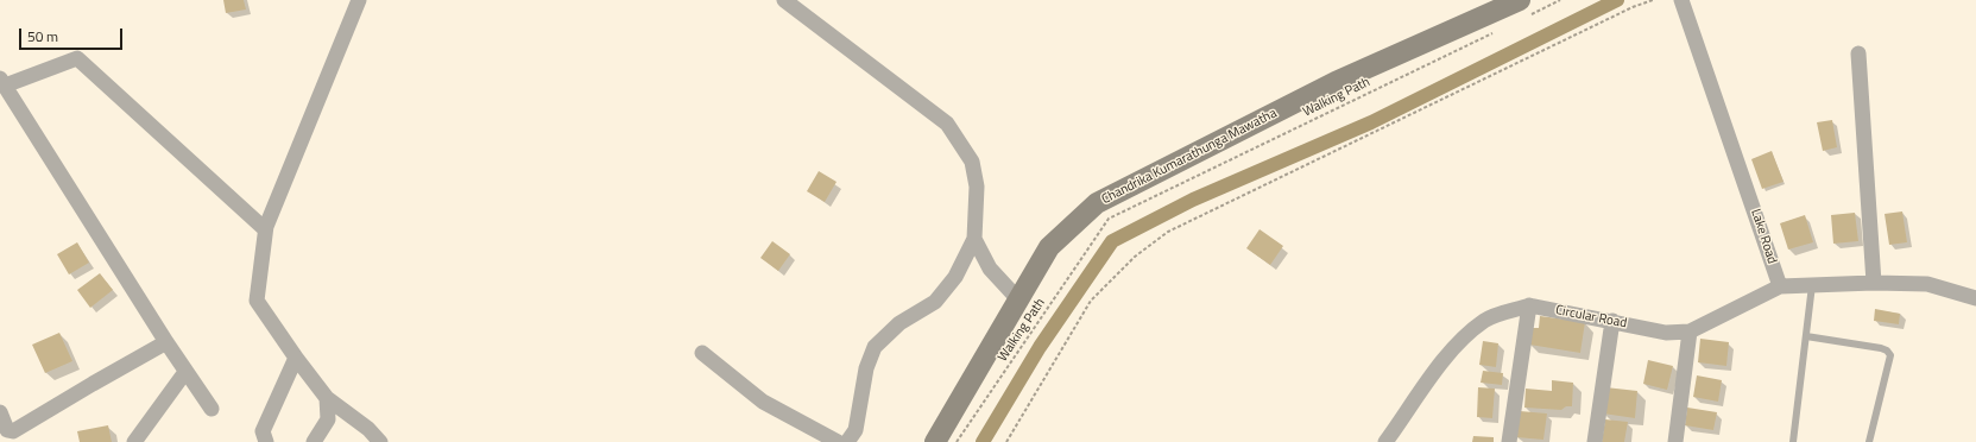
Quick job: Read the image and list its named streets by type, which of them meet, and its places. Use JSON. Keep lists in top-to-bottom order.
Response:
{
  "streets": {
    "main road": ["Chandrika Kumarathunga Mawatha"],
    "street": ["Lake Road", "Circular Road"],
    "path": ["Walking Path"]
  },
  "crossings": [
    ["Lake Road", "Circular Road"]
  ],
  "scale_bar": "50 m"
}
